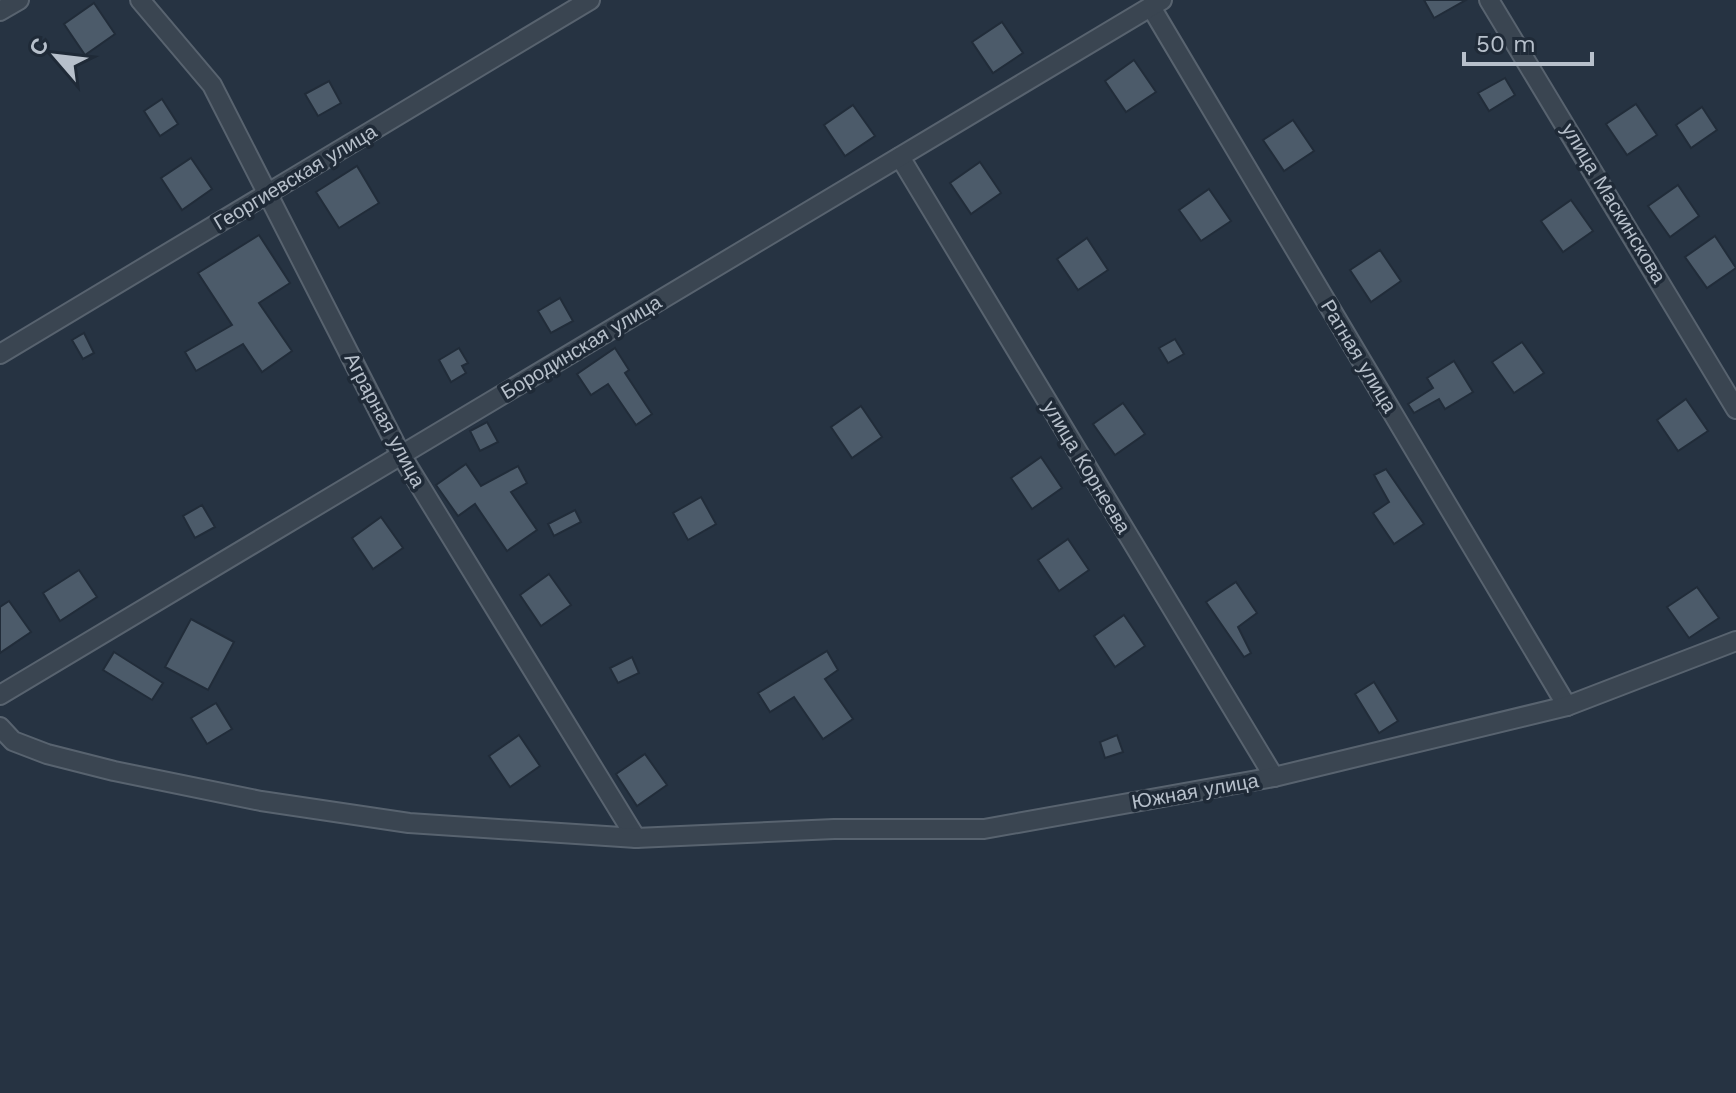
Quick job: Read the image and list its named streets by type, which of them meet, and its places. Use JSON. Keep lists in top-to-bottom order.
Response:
{
  "streets": {
    "street": [
      "Георгиевская улица",
      "улица Маскинскова",
      "Бородинская улица",
      "Ратная улица",
      "Аграрная улица",
      "улица Корнеева",
      "Южная улица"
    ]
  },
  "crossings": [
    ["Георгиевская улица", "Аграрная улица"],
    ["Бородинская улица", "Ратная улица"],
    ["Бородинская улица", "Аграрная улица"],
    ["Бородинская улица", "улица Корнеева"],
    ["Ратная улица", "Южная улица"],
    ["Аграрная улица", "Южная улица"],
    ["улица Корнеева", "Южная улица"]
  ],
  "scale_bar": "50 m",
  "north": "top left"
}
